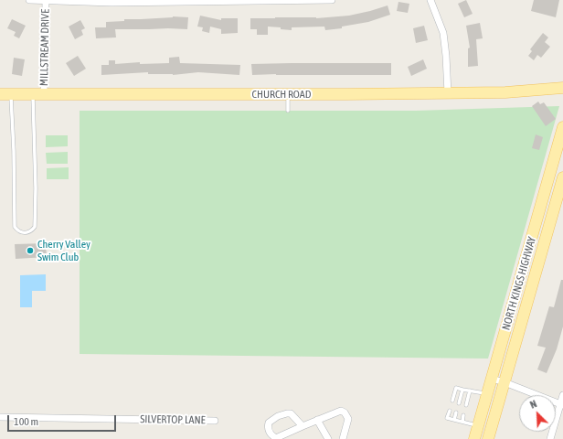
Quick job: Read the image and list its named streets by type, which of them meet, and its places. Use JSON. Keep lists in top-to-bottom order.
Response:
{
  "streets": {
    "main road": ["CHURCH ROAD", "NORTH KINGS HIGHWAY"],
    "street": ["MILLSTREAM DRIVE", "SILVERTOP LANE"]
  },
  "crossings": [
    ["MILLSTREAM DRIVE", "CHURCH ROAD"]
  ],
  "places": ["Cherry Valley Swim Club"],
  "scale_bar": "100 m",
  "north": "top left"
}
